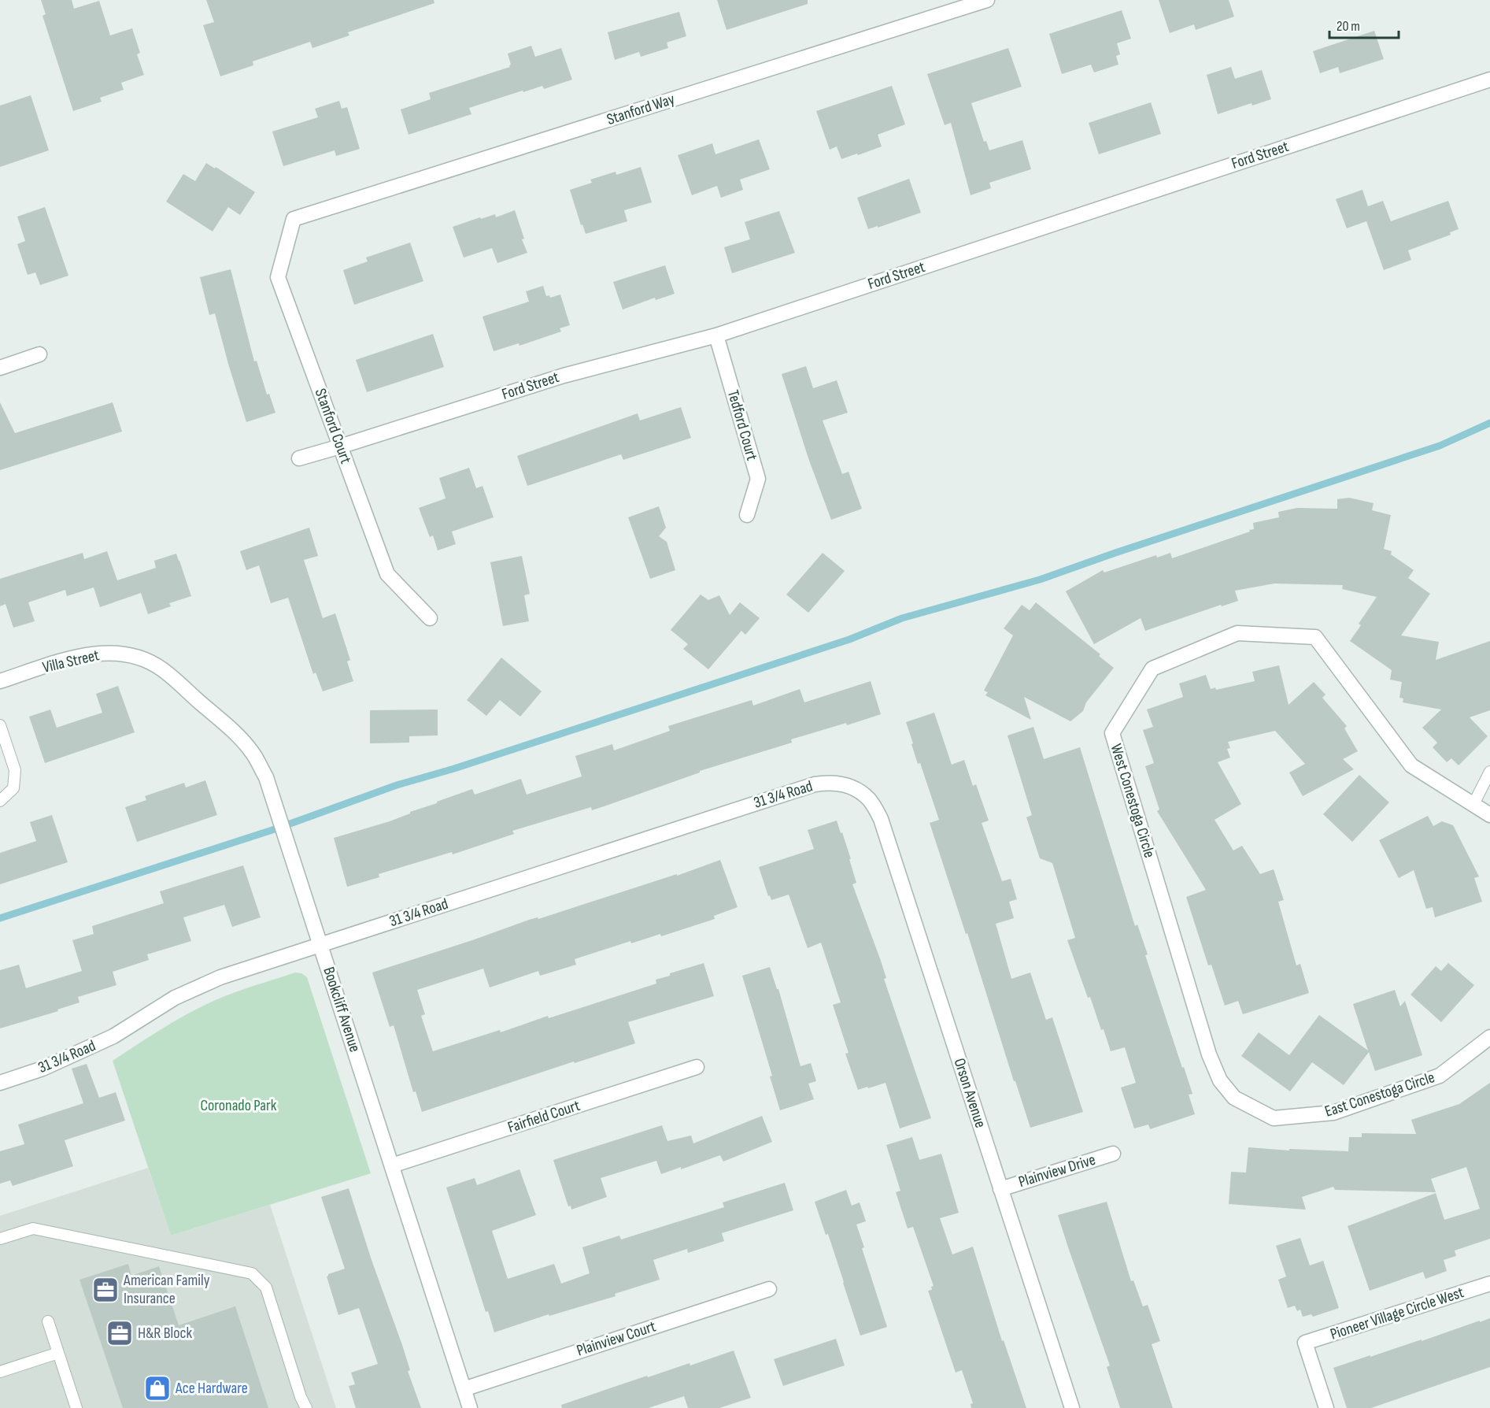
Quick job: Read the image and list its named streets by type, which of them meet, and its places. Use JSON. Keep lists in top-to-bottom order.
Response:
{
  "streets": {
    "street": [
      "Stanford Way",
      "Ford Street",
      "Tedford Court",
      "Stanford Court",
      "Villa Street",
      "31 3/4 Road",
      "West Conestoga Circle",
      "Bookcliff Avenue",
      "Orson Avenue",
      "East Conestoga Circle",
      "Fairfield Court",
      "Plainview Drive",
      "Pioneer Village Circle West",
      "Plainview Court"
    ]
  },
  "crossings": [
    ["Stanford Way", "Stanford Court"],
    ["Ford Street", "Tedford Court"],
    ["Ford Street", "Stanford Court"],
    ["Villa Street", "Bookcliff Avenue"],
    ["31 3/4 Road", "Bookcliff Avenue"],
    ["31 3/4 Road", "Orson Avenue"],
    ["West Conestoga Circle", "East Conestoga Circle"],
    ["Bookcliff Avenue", "Fairfield Court"],
    ["Bookcliff Avenue", "Plainview Court"],
    ["Orson Avenue", "Plainview Drive"]
  ],
  "parks": ["Coronado Park"],
  "places": {
    "office": ["American Family Insurance", "H&R Block"],
    "shop": ["Ace Hardware"]
  },
  "scale_bar": "20 m"
}
